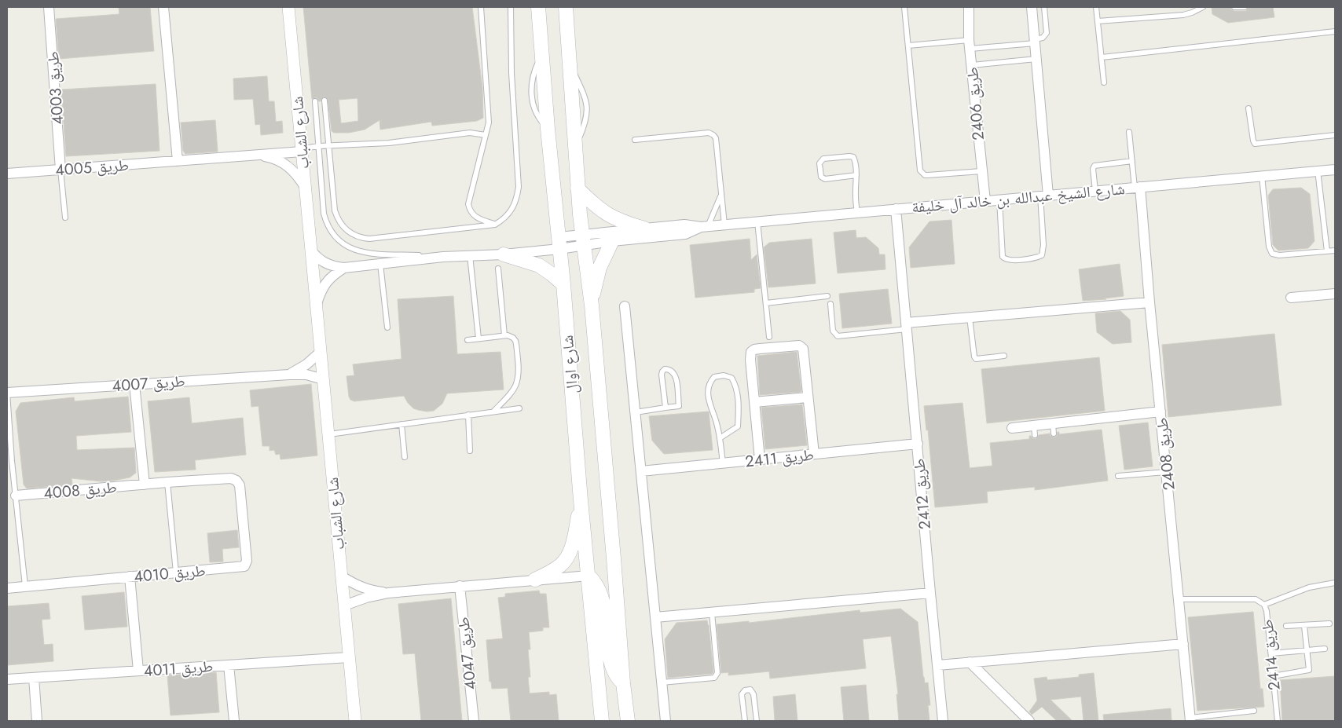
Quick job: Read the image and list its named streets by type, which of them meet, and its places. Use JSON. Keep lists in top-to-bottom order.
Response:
{
  "streets": {
    "main road": ["شارع اوال"],
    "street": [
      "طريق 4003",
      "طريق 2406",
      "شارع الشباب",
      "طريق 4005",
      "شارع الشيخ عبدالله بن خالد آل خليفة",
      "طريق 4007",
      "طريق 2408",
      "طريق 2411",
      "طريق 4008",
      "طريق 2412",
      "طريق 4010",
      "طريق 4047",
      "طريق 4011"
    ],
    "lane": ["طريق 2414"]
  },
  "crossings": [
    ["طريق 4003", "طريق 4005"],
    ["طريق 2406", "شارع الشيخ عبدالله بن خالد آل خليفة"],
    ["شارع الشباب", "طريق 4005"],
    ["شارع الشباب", "طريق 4007"],
    ["شارع الشباب", "طريق 4011"],
    ["شارع الشيخ عبدالله بن خالد آل خليفة", "شارع اوال"],
    ["شارع الشيخ عبدالله بن خالد آل خليفة", "طريق 2408"],
    ["شارع الشيخ عبدالله بن خالد آل خليفة", "طريق 2412"],
    ["طريق 2408", "طريق 2414"],
    ["طريق 2411", "طريق 2412"],
    ["طريق 4008", "طريق 4010"]
  ]
}
